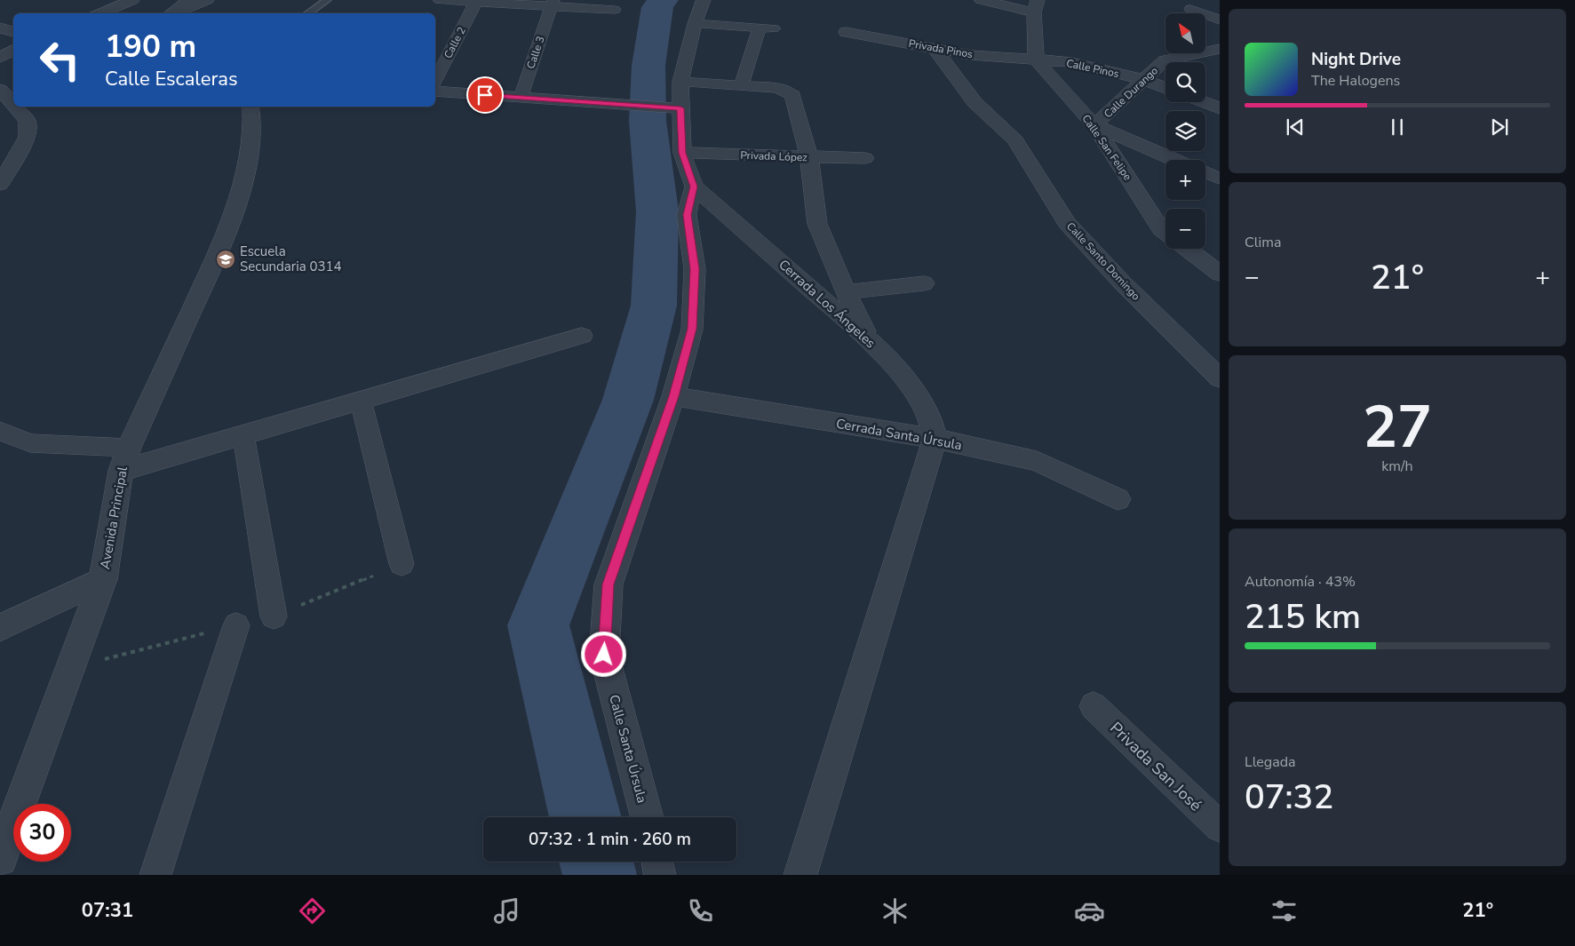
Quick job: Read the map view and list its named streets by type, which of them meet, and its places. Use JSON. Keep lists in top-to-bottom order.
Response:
{
  "streets": {
    "street": [
      "Calle 2",
      "Privada Pinos",
      "Calle 3",
      "Calle Pinos",
      "Calle Durango",
      "Calle San Felipe",
      "Privada López",
      "Calle Santo Domingo",
      "Cerrada Los Ángeles",
      "Cerrada Santa Úrsula",
      "Avenida Principal",
      "Calle Santa Úrsula",
      "Privada San José"
    ]
  },
  "crossings": [
    ["Privada Pinos", "Calle Pinos"],
    ["Privada Pinos", "Calle San Felipe"],
    ["Privada Pinos", "Calle Santo Domingo"],
    ["Calle Pinos", "Calle Durango"],
    ["Calle Pinos", "Calle San Felipe"],
    ["Calle Durango", "Calle San Felipe"],
    ["Cerrada Los Ángeles", "Cerrada Santa Úrsula"],
    ["Cerrada Los Ángeles", "Calle Santa Úrsula"],
    ["Cerrada Santa Úrsula", "Calle Santa Úrsula"]
  ],
  "places": {
    "school or university": ["Escuela Secundaria 0314"]
  },
  "north": "top left",
  "page": {
    "map_buttons": ["+", "−"],
    "turn": ["190 m", "Calle Escaleras"],
    "song": ["Night Drive", "The Halogens"],
    "tile": [
      "Clima",
      ["27", "km/h"],
      ["Autonomía · 43%", "215 km"],
      ["Llegada", "07:32"]
    ],
    "heat": ["−", "21°", "+"],
    "limit": "30",
    "trip": "07:32 · 1 min · 260 m",
    "tabs": ["07:31", "21°"]
  }
}
